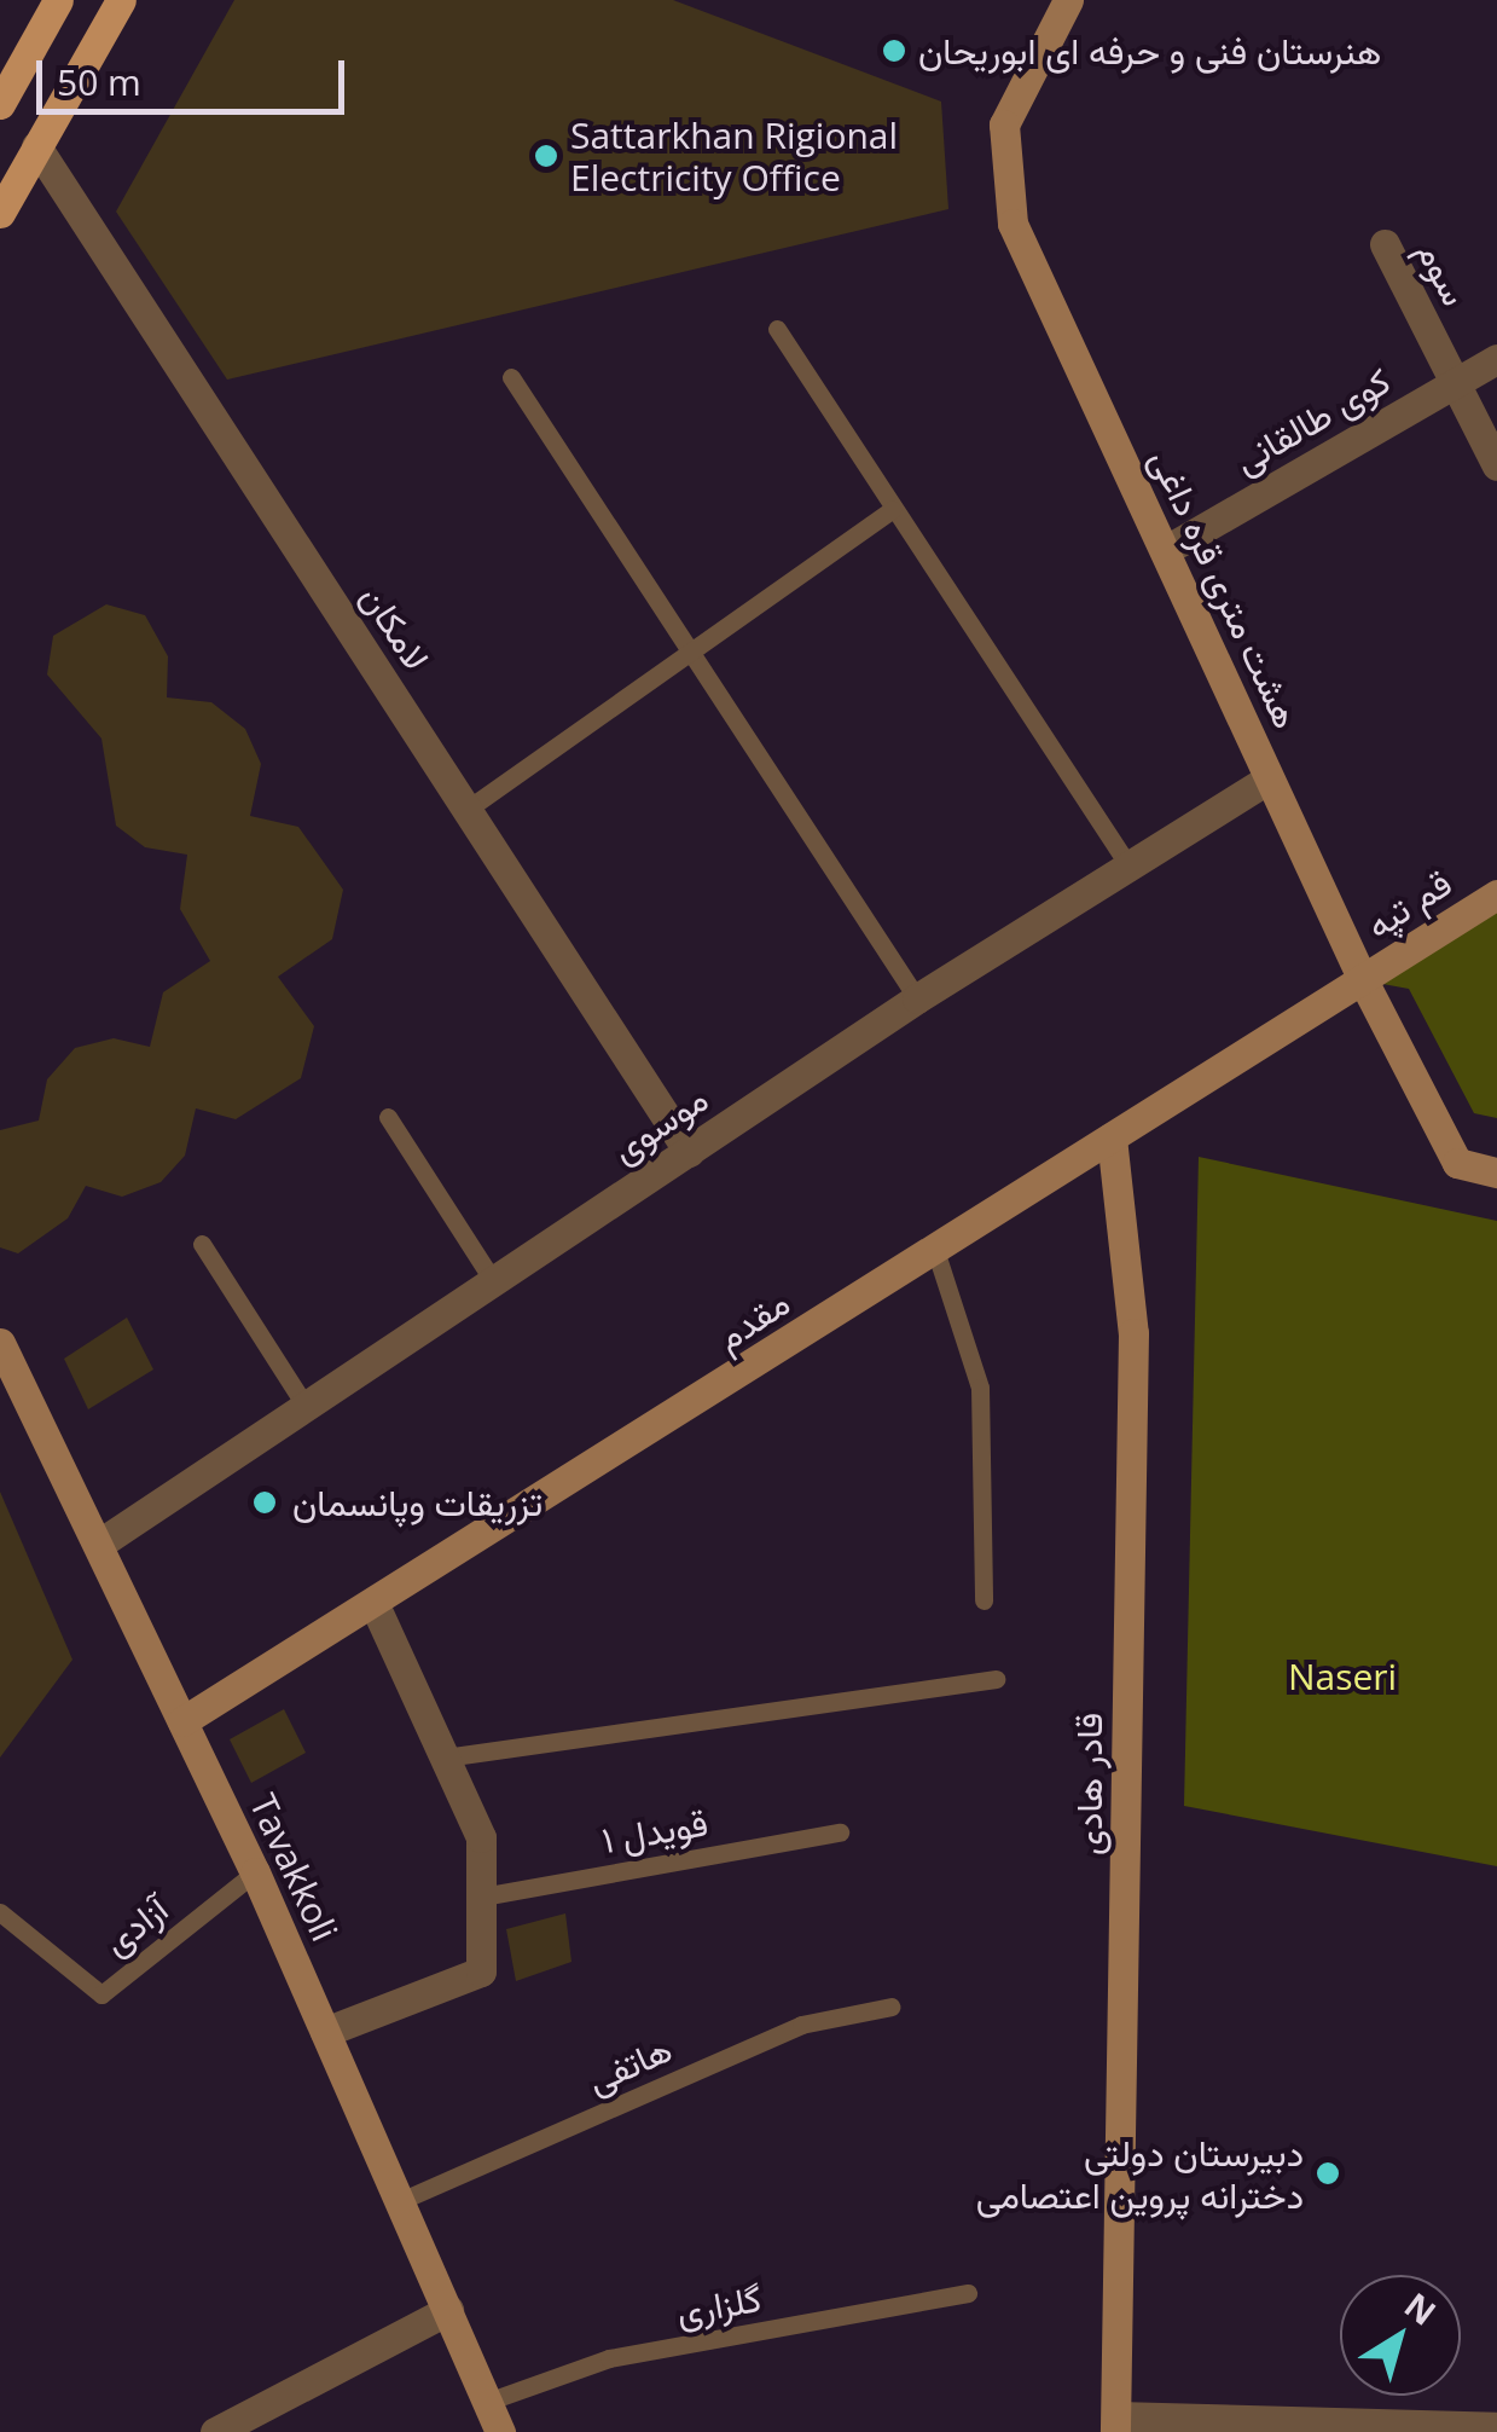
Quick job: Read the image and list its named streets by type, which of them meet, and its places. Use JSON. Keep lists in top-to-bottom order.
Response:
{
  "streets": {
    "street": [
      "سوم",
      "کوی طالقانی",
      "هشت متری قره داغی",
      "لامکان",
      "قم تپه",
      "موسوی",
      "مقدم",
      "قادر هادی",
      "Tavakkoli"
    ],
    "lane": [
      "قویدل ۱",
      "آزادی",
      "هاتفی",
      "گلزاری"
    ]
  },
  "crossings": [
    ["سوم", "کوی طالقانی"],
    ["کوی طالقانی", "هشت متری قره داغی"],
    ["هشت متری قره داغی", "قم تپه"],
    ["هشت متری قره داغی", "موسوی"],
    ["هشت متری قره داغی", "مقدم"],
    ["لامکان", "موسوی"],
    ["قم تپه", "مقدم"],
    ["موسوی", "Tavakkoli"],
    ["مقدم", "قادر هادی"],
    ["مقدم", "Tavakkoli"],
    ["Tavakkoli", "آزادی"],
    ["Tavakkoli", "هاتفی"],
    ["Tavakkoli", "گلزاری"]
  ],
  "parks": ["Naseri"],
  "places": [
    "هنرستان فنی و حرفه ای ابوریحان",
    "Sattarkhan Rigional Electricity Office",
    "تزریقات وپانسمان",
    "دبیرستان دولتی دخترانه پروین اعتصامی"
  ],
  "scale_bar": "50 m",
  "north": "top right"
}
